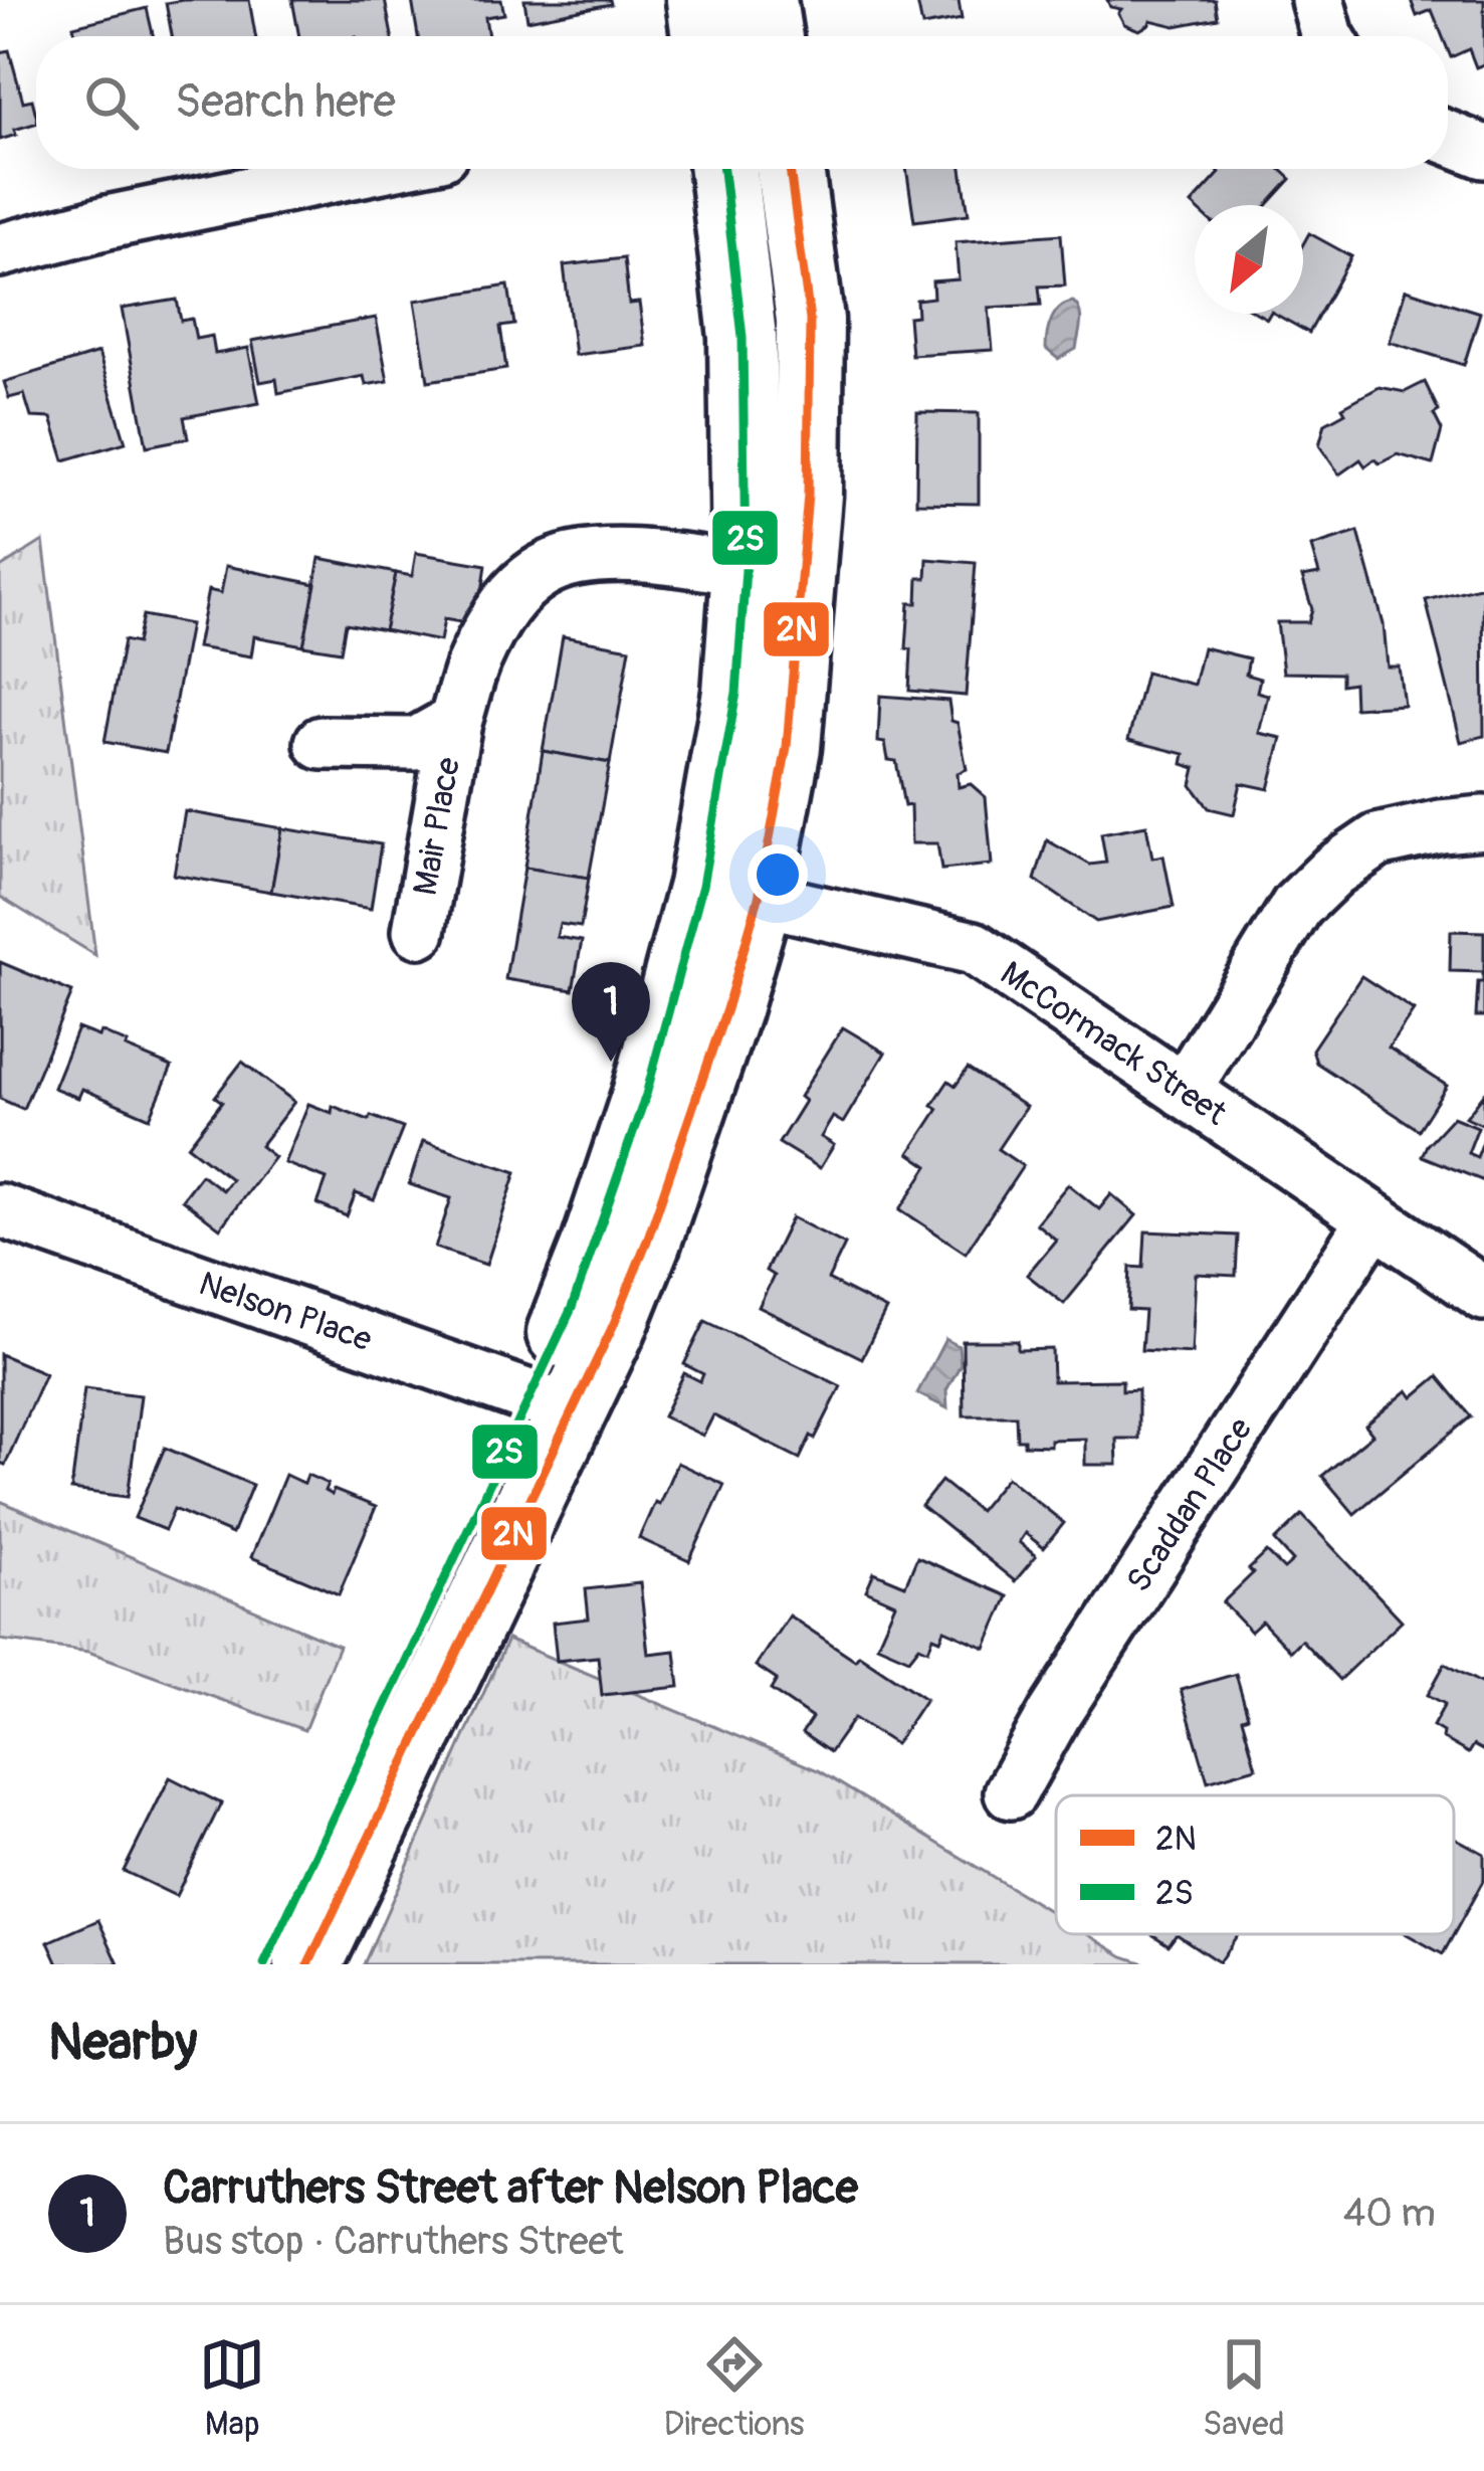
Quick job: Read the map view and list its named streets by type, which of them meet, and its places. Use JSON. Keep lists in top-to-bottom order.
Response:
{
  "streets": {
    "street": [
      "Mair Place",
      "McCormack Street",
      "Nelson Place",
      "Scaddan Place"
    ]
  },
  "crossings": [
    ["McCormack Street", "Scaddan Place"]
  ],
  "lines": ["transit line 2N", "transit line 2S"],
  "legend": ["2N", "2S"],
  "north": "bottom left",
  "page": {
    "search": "Search here",
    "pins": "1",
    "heading": "Nearby",
    "list": [
      {
        "mark": "1",
        "name": "Carruthers Street after Nelson Place",
        "note": "Bus stop · Carruthers Street",
        "value": "40 m"
      }
    ],
    "nav": ["Map", "Directions", "Saved"]
  }
}
